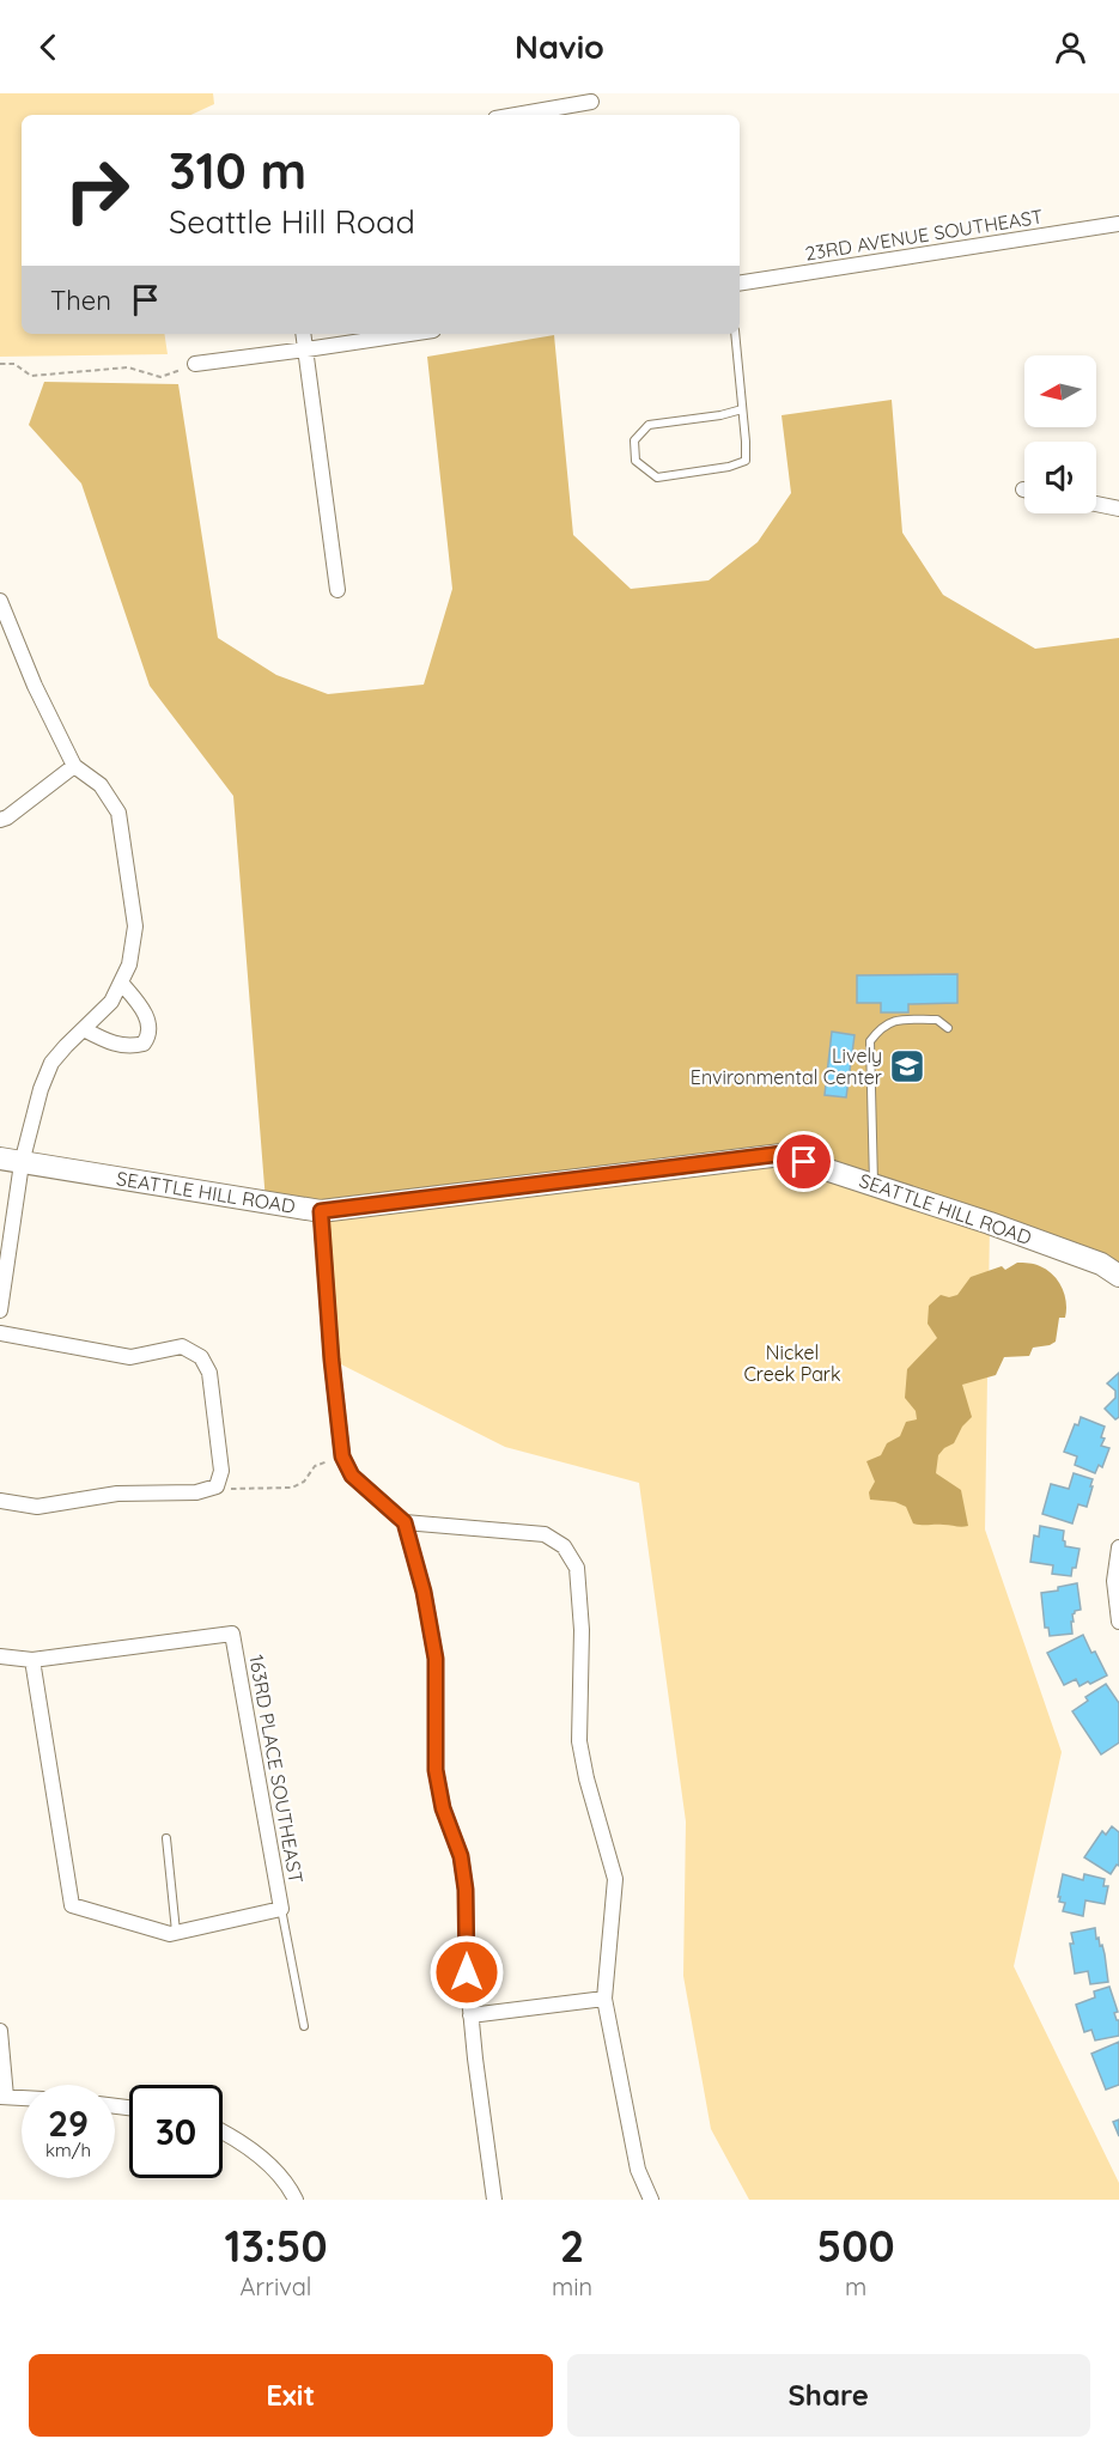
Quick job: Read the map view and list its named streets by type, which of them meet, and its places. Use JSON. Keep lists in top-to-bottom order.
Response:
{
  "streets": {
    "street": ["23RD AVENUE SOUTHEAST", "SEATTLE HILL ROAD", "163RD PLACE SOUTHEAST"]
  },
  "parks": ["Nickel Creek Park"],
  "places": {
    "school or university": ["Lively Environmental Center"]
  },
  "north": "left",
  "page": {
    "header": "Navio",
    "turn": ["310 m", "Seattle Hill Road"],
    "then": "Then",
    "speed": "29 km/h",
    "limit": "30",
    "eta": [
      "13:50",
      "Arrival",
      "2",
      "min",
      "500",
      "m"
    ],
    "buttons": ["Exit", "Share"]
  }
}
